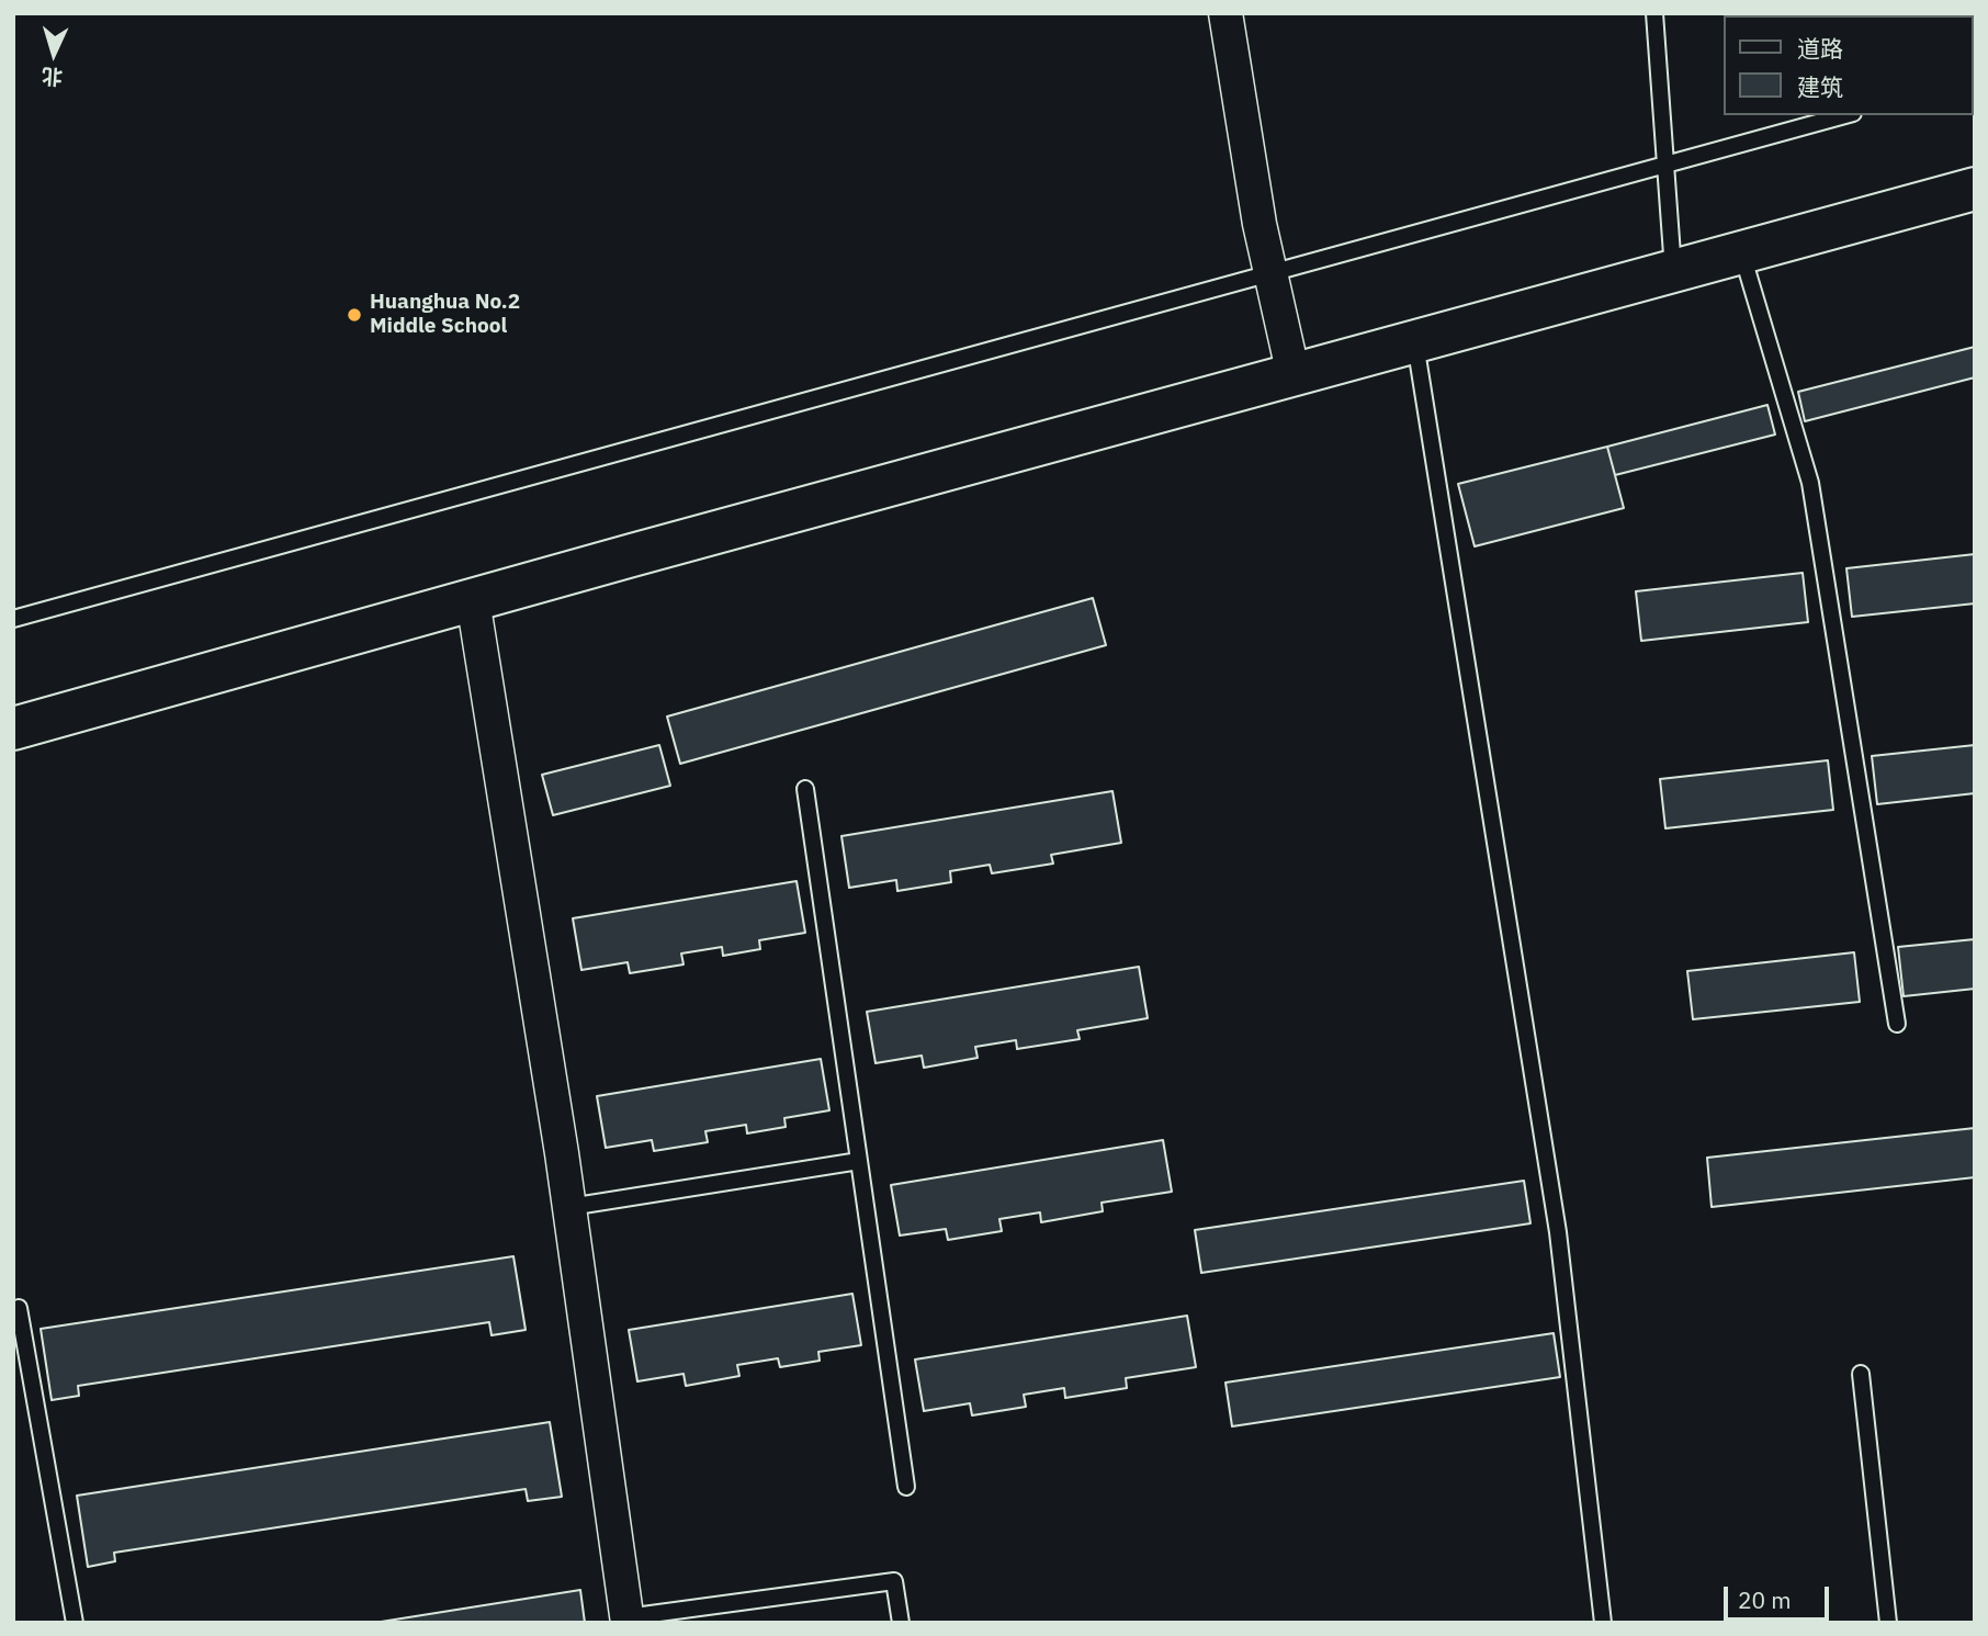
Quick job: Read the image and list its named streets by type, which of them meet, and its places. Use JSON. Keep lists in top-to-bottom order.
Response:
{
  "places": ["Huanghua No.2 Middle School"],
  "legend": ["道路", "建筑"],
  "scale_bar": "20 m",
  "north": "bottom"
}
